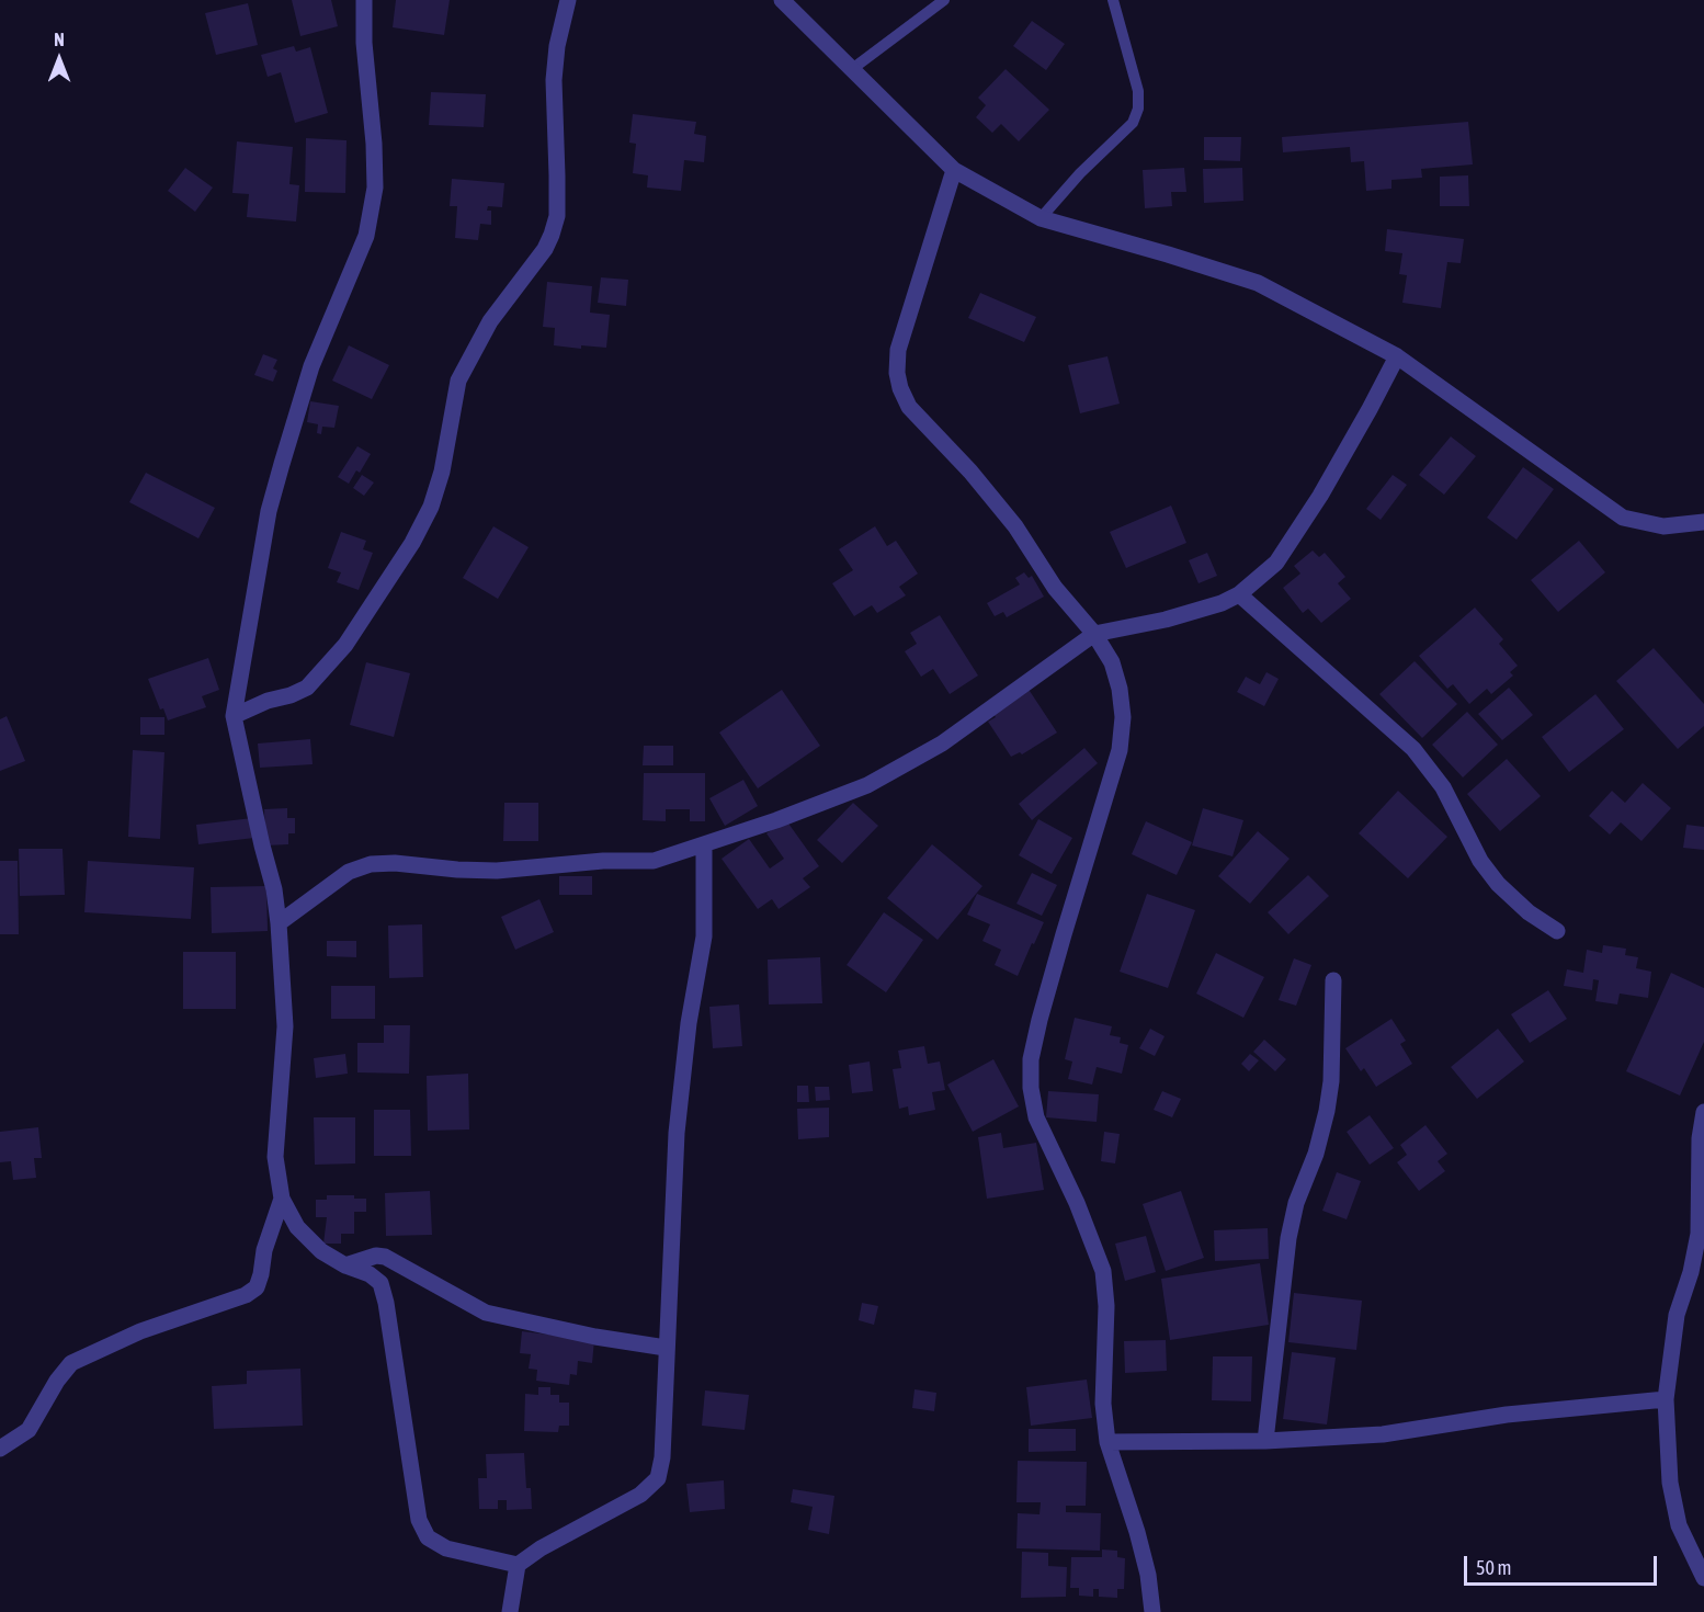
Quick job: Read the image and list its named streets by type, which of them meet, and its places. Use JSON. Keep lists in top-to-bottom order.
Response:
{
  "scale_bar": "50 m",
  "north": "top"
}
